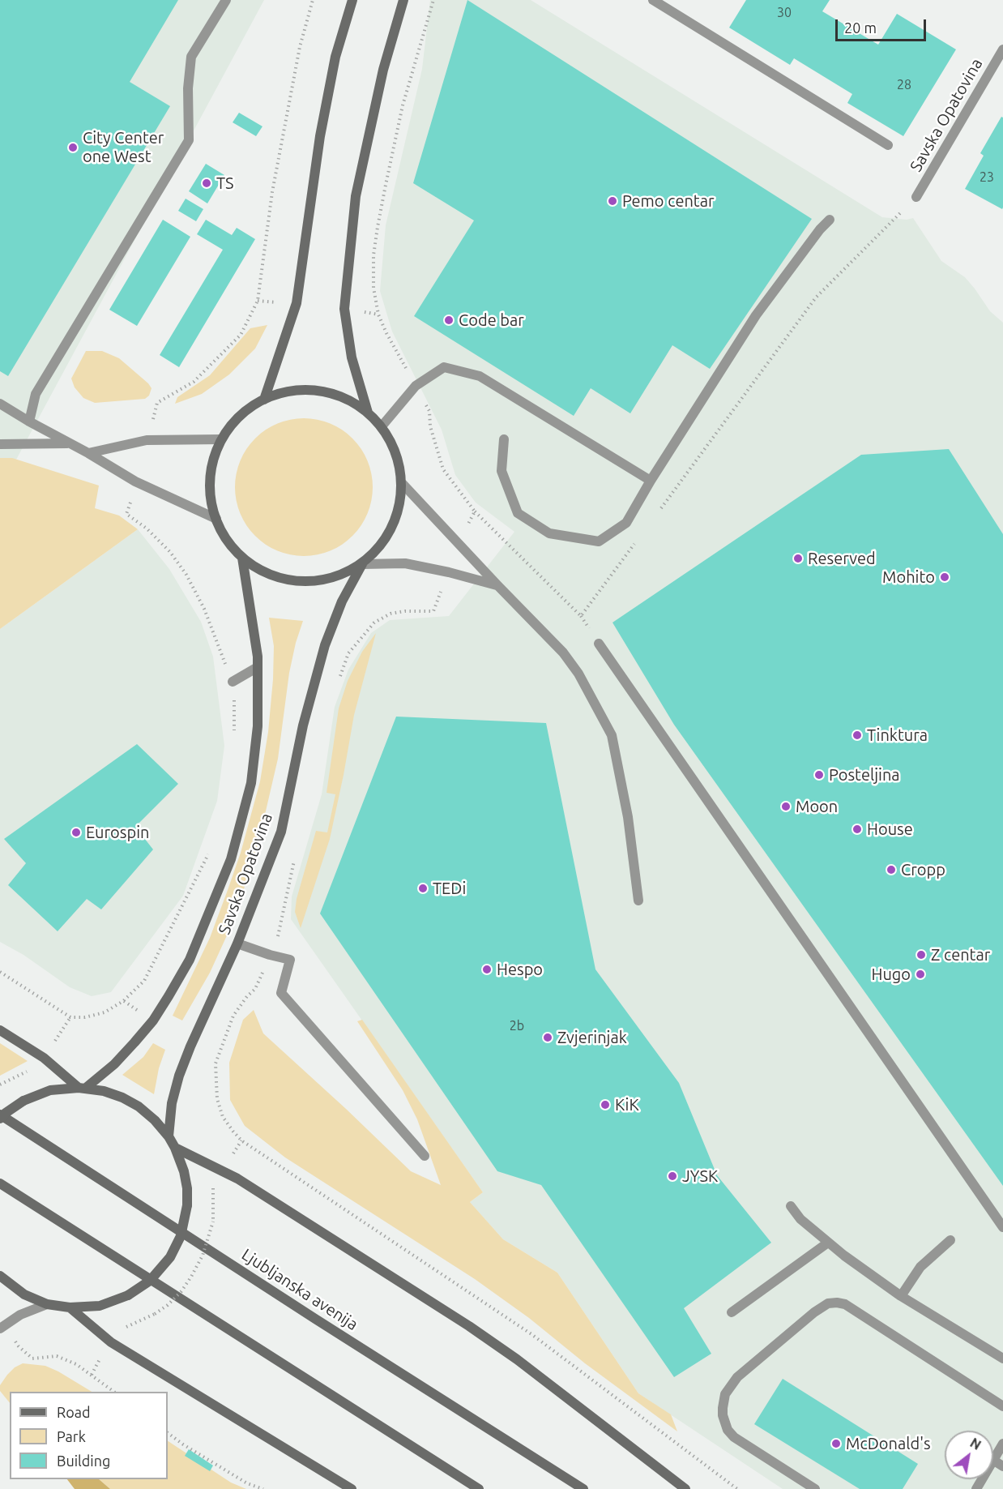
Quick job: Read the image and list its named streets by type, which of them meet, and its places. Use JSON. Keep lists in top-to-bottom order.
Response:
{
  "streets": {
    "street": ["Savska Opatovina", "Ljubljanska avenija"]
  },
  "places": [
    "City Center one West",
    "TS",
    "Pemo centar",
    "Code bar",
    "Reserved",
    "Mohito",
    "Tinktura",
    "Posteljina",
    "Moon",
    "House",
    "Eurospin",
    "Cropp",
    "TEDi",
    "Z centar",
    "Hespo",
    "Hugo",
    "Zvjerinjak",
    "KiK",
    "JYSK",
    "McDonald's"
  ],
  "house_numbers": [
    "30",
    "28",
    "23",
    "2b"
  ],
  "legend": ["Road", "Park", "Building"],
  "scale_bar": "20 m",
  "north": "top right"
}
